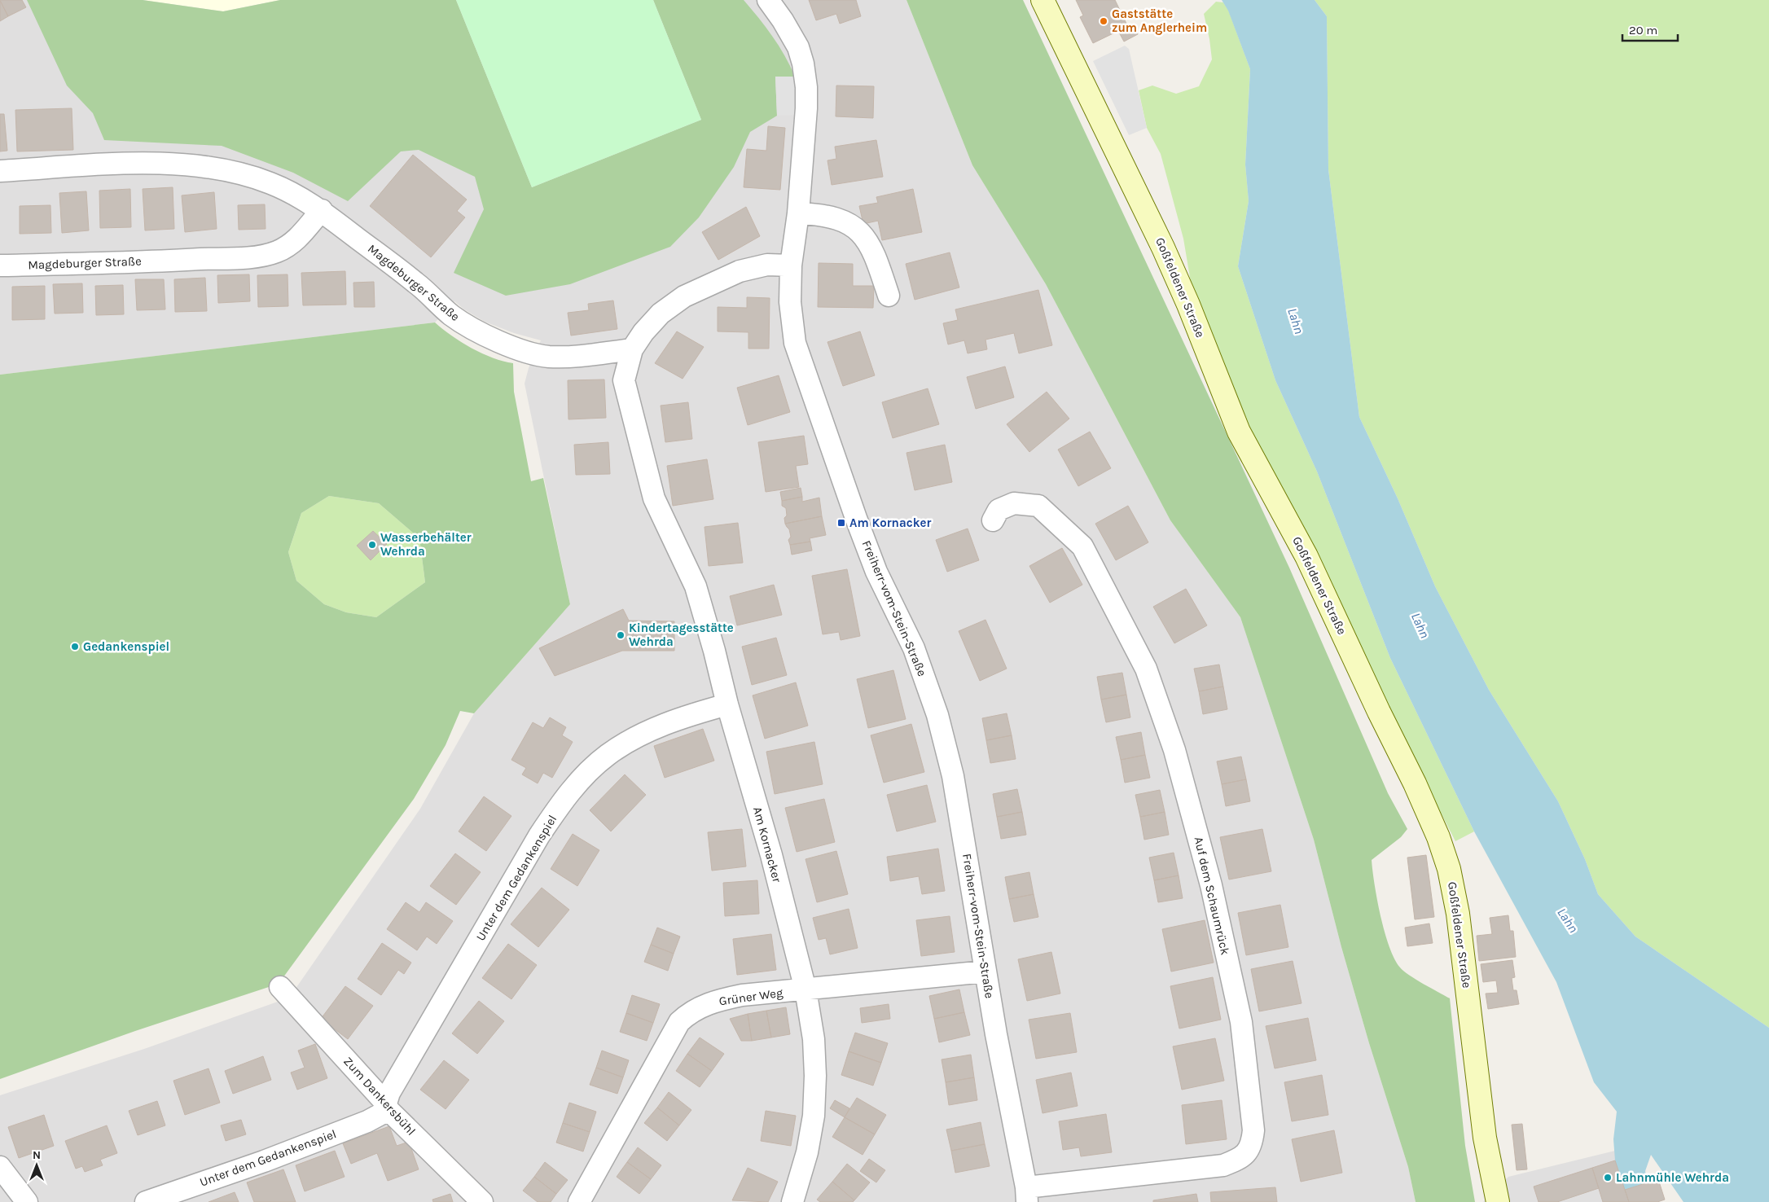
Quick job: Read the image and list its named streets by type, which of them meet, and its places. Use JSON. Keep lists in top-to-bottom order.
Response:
{
  "streets": {
    "main road": ["Goßfeldener Straße"],
    "street": [
      "Magdeburger Straße",
      "Freiherr-vom-Stein-Straße",
      "Am Kornacker",
      "Unter dem Gedankenspiel",
      "Auf dem Schaumrück",
      "Grüner Weg",
      "Zum Dankersbühl"
    ]
  },
  "crossings": [
    ["Magdeburger Straße", "Am Kornacker"],
    ["Freiherr-vom-Stein-Straße", "Am Kornacker"],
    ["Freiherr-vom-Stein-Straße", "Auf dem Schaumrück"],
    ["Freiherr-vom-Stein-Straße", "Grüner Weg"],
    ["Am Kornacker", "Unter dem Gedankenspiel"],
    ["Am Kornacker", "Grüner Weg"],
    ["Unter dem Gedankenspiel", "Zum Dankersbühl"]
  ],
  "water": ["Lahn"],
  "places": {
    "other": [
      "Gaststätte zum Anglerheim",
      "Wasserbehälter Wehrda",
      "Kindertagesstätte Wehrda",
      "Gedankenspiel",
      "Lahnmühle Wehrda"
    ],
    "transit": ["Am Kornacker"]
  },
  "scale_bar": "20 m",
  "north": "top"
}
